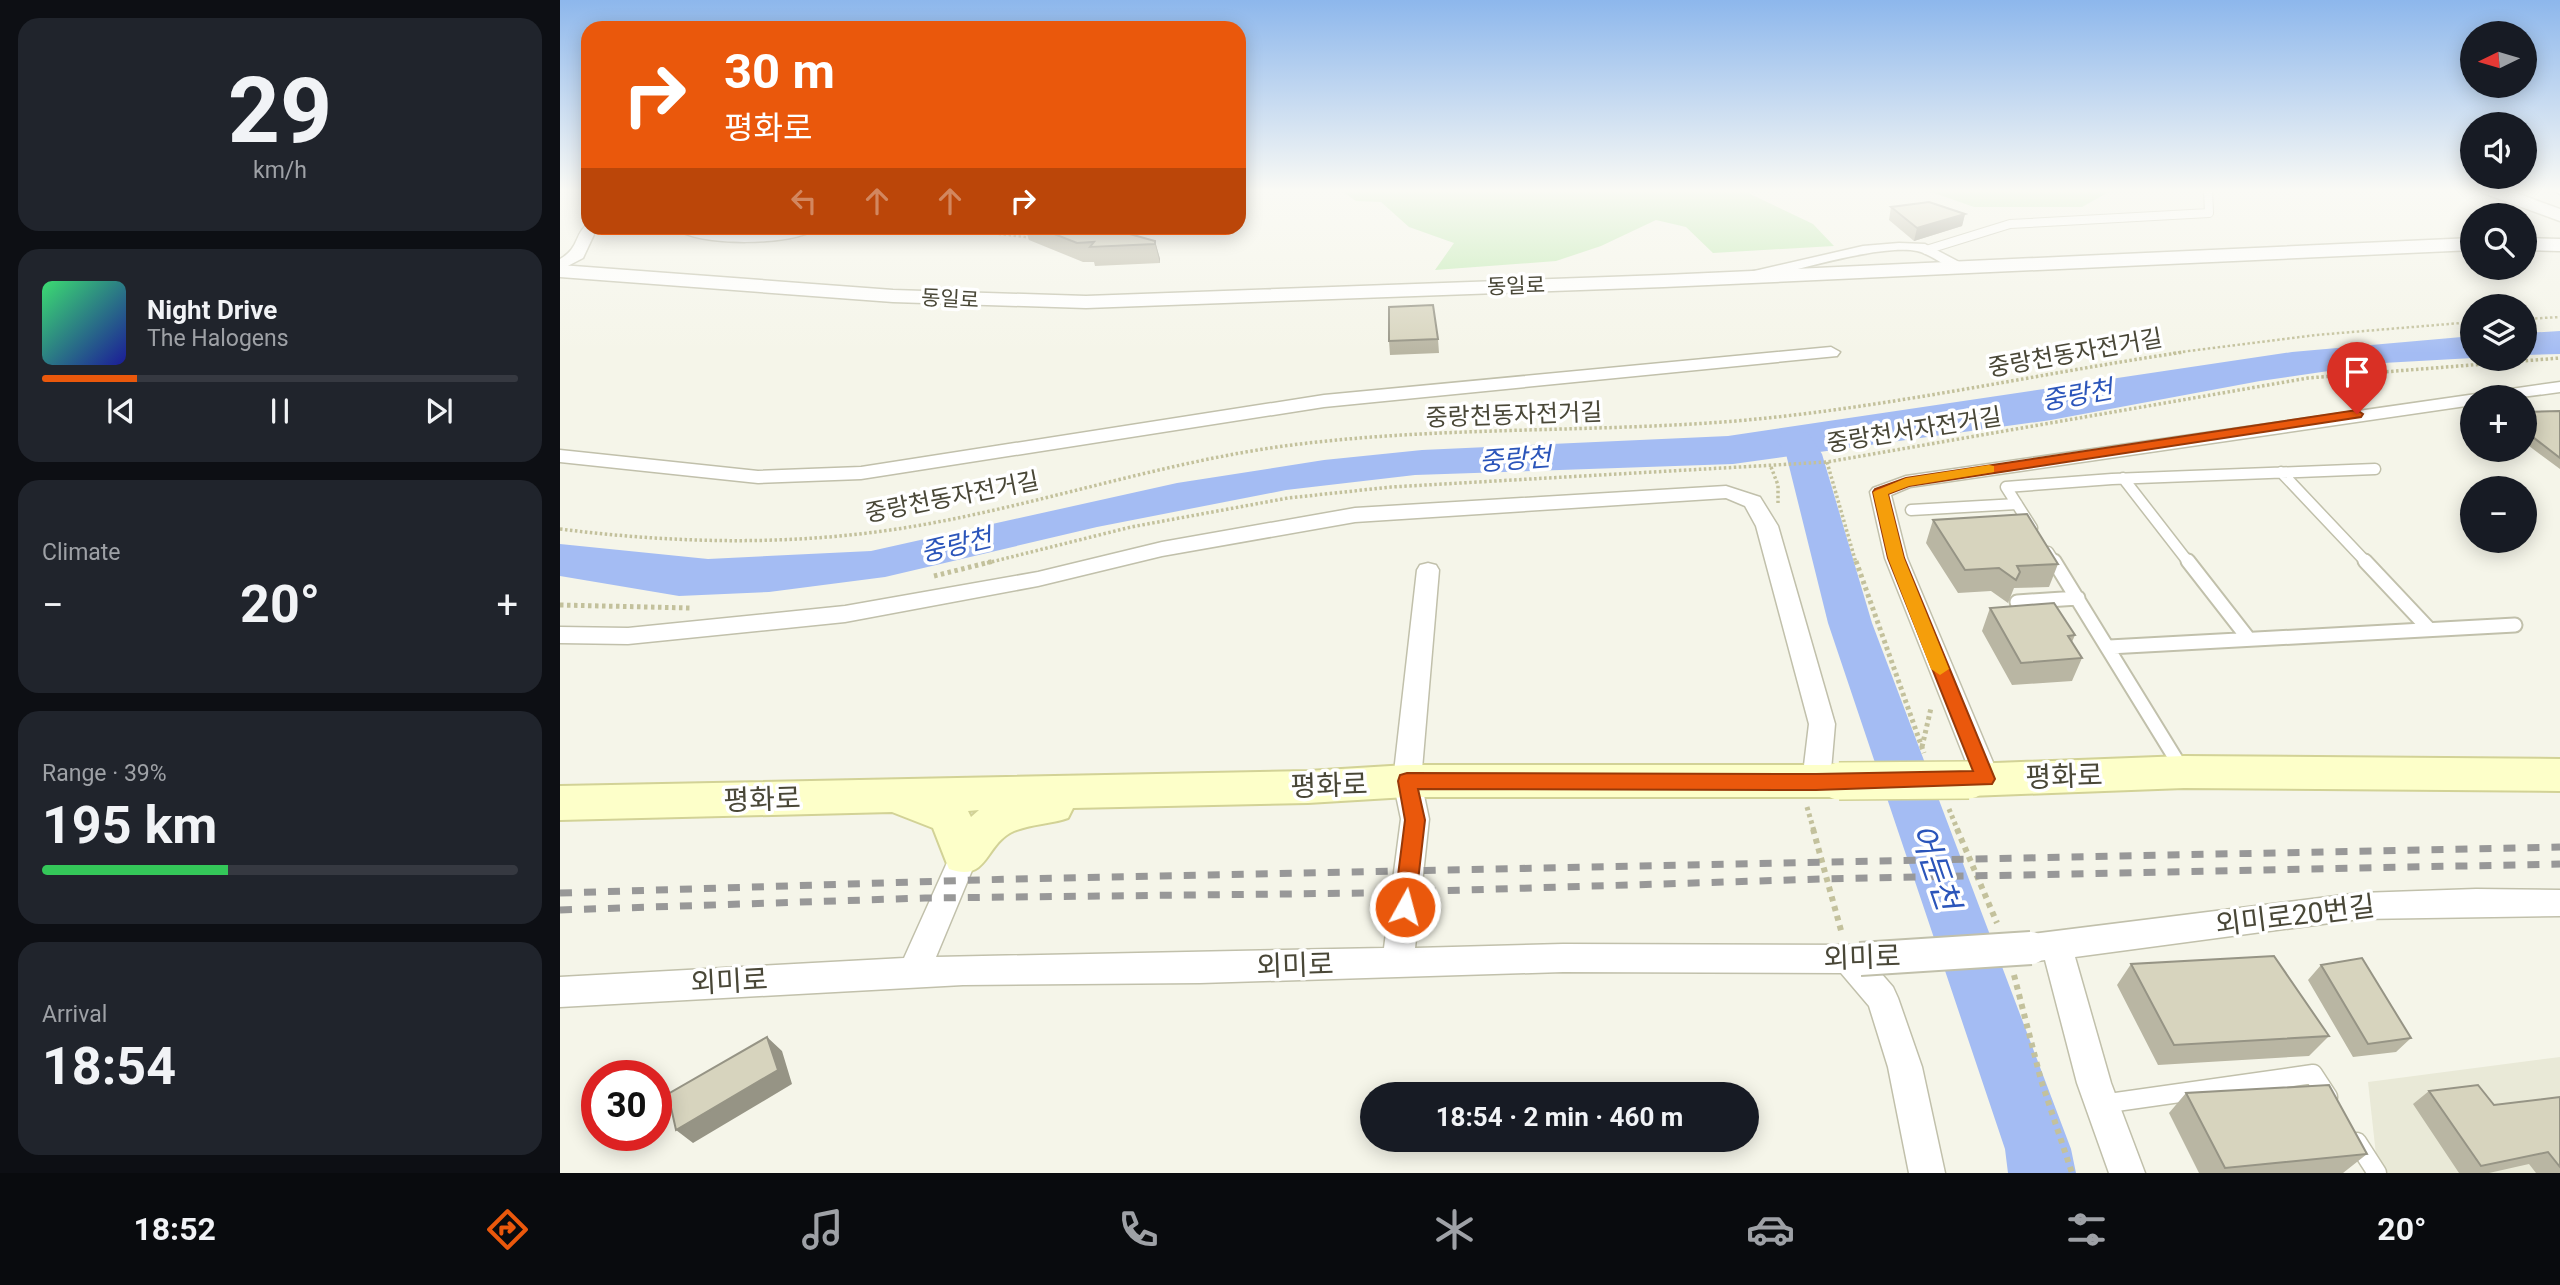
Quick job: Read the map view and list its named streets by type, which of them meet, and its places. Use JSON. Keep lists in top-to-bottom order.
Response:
{
  "streets": {
    "main road": ["평화로"],
    "street": ["동일로", "외미로20번길", "외미로"],
    "path": ["중랑천동자전거길", "중랑천서자전거길"]
  },
  "crossings": [
    ["외미로20번길", "외미로"]
  ],
  "water": ["중랑천", "어둔천"],
  "north": "left",
  "page": {
    "tile": [
      ["29", "km/h"],
      "Climate",
      ["Range · 39%", "195 km"],
      ["Arrival", "18:54"]
    ],
    "map_buttons": ["+", "−"],
    "turn": ["30 m", "평화로"],
    "song": ["Night Drive", "The Halogens"],
    "heat": ["−", "20°", "+"],
    "limit": "30",
    "trip": "18:54 · 2 min · 460 m",
    "tabs": ["18:52", "20°"]
  }
}
